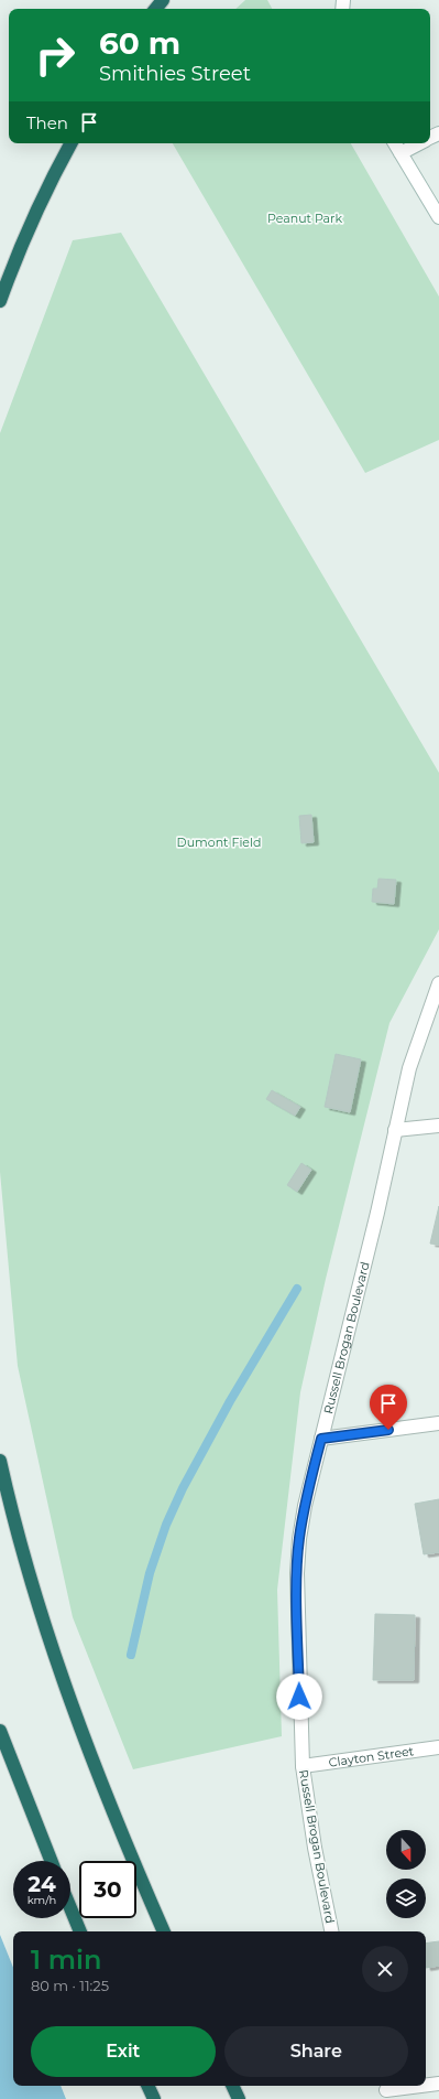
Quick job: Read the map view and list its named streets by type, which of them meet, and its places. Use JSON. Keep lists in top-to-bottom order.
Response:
{
  "streets": {
    "street": ["Russell Brogan Boulevard", "Clayton Street"]
  },
  "crossings": [
    ["Russell Brogan Boulevard", "Clayton Street"]
  ],
  "parks": ["Peanut Park", "Dumont Field"],
  "north": "bottom",
  "page": {
    "turn": ["60 m", "Smithies Street"],
    "then": "Then",
    "speed": "24 km/h",
    "limit": "30",
    "heading": ["1 min", "80 m · 11:25"],
    "buttons": ["Exit", "Share"]
  }
}
